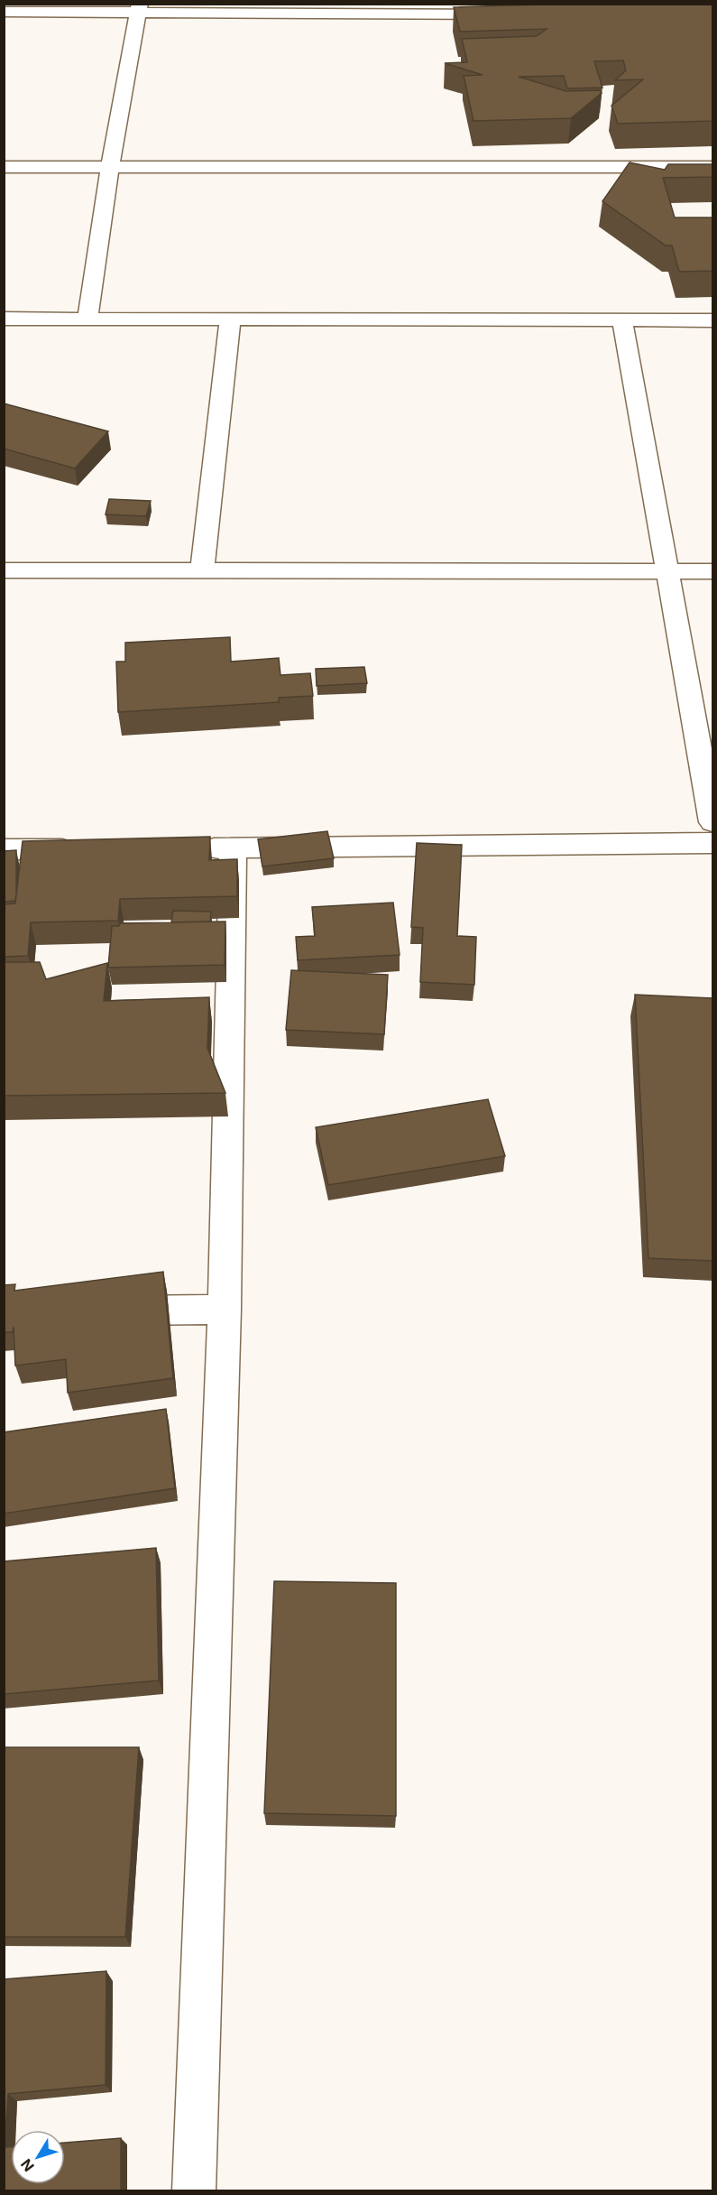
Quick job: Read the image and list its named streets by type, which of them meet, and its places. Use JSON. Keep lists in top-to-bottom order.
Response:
{
  "north": "bottom left"
}
